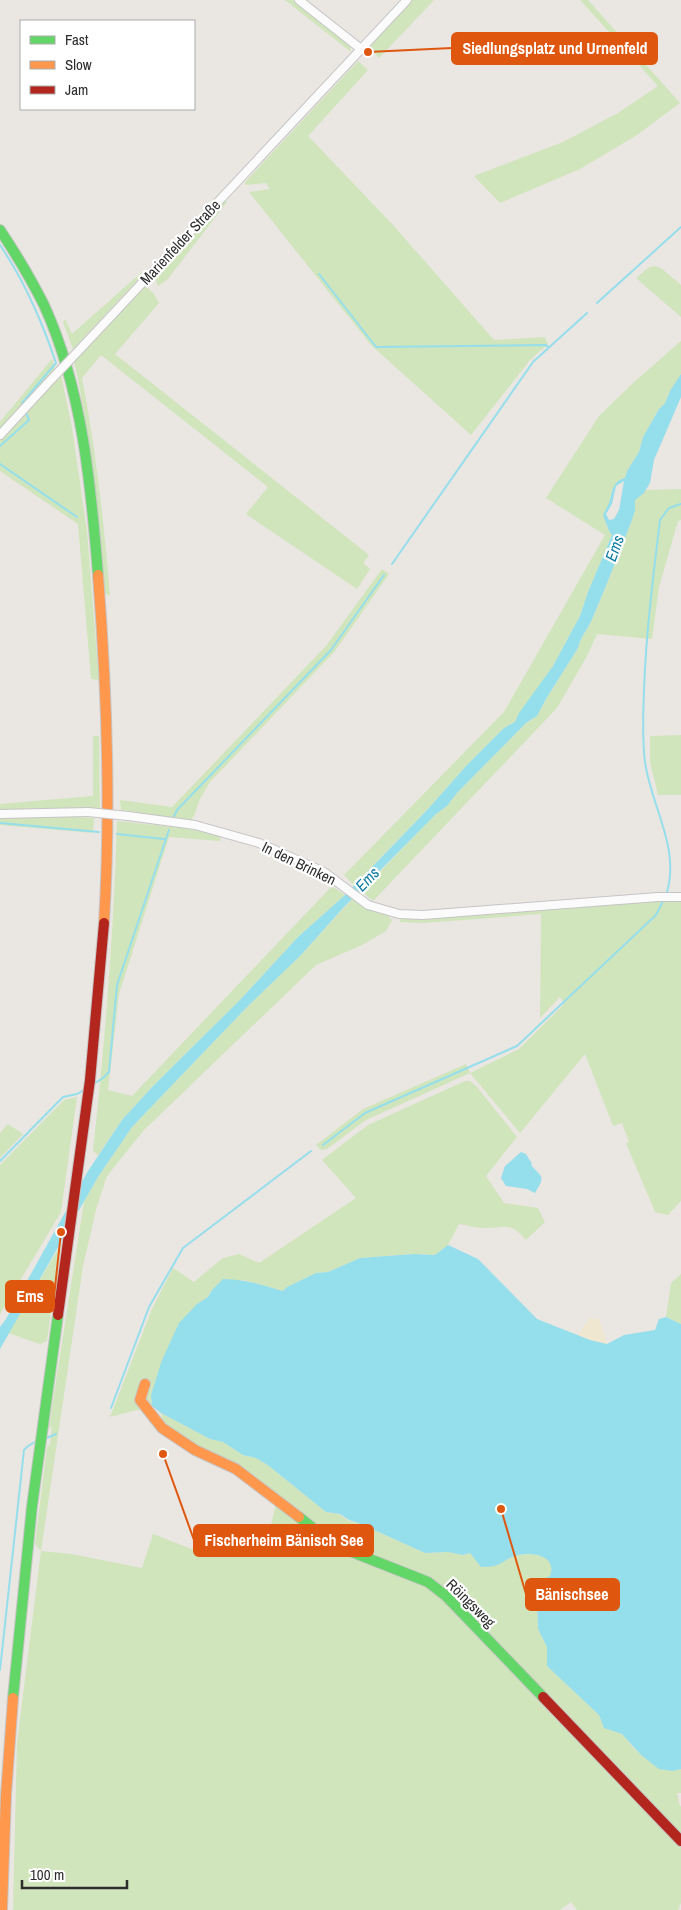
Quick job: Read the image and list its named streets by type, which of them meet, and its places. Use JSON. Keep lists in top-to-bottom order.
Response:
{
  "streets": {
    "main road": ["Röingsweg"],
    "street": ["Marienfelder Straße", "In den Brinken"]
  },
  "water": ["Ems"],
  "places": [
    "Siedlungsplatz und Urnenfeld",
    "Ems",
    "Fischerheim Bänisch See",
    "Bänischsee"
  ],
  "legend": ["Fast", "Slow", "Jam"],
  "scale_bar": "100 m"
}
